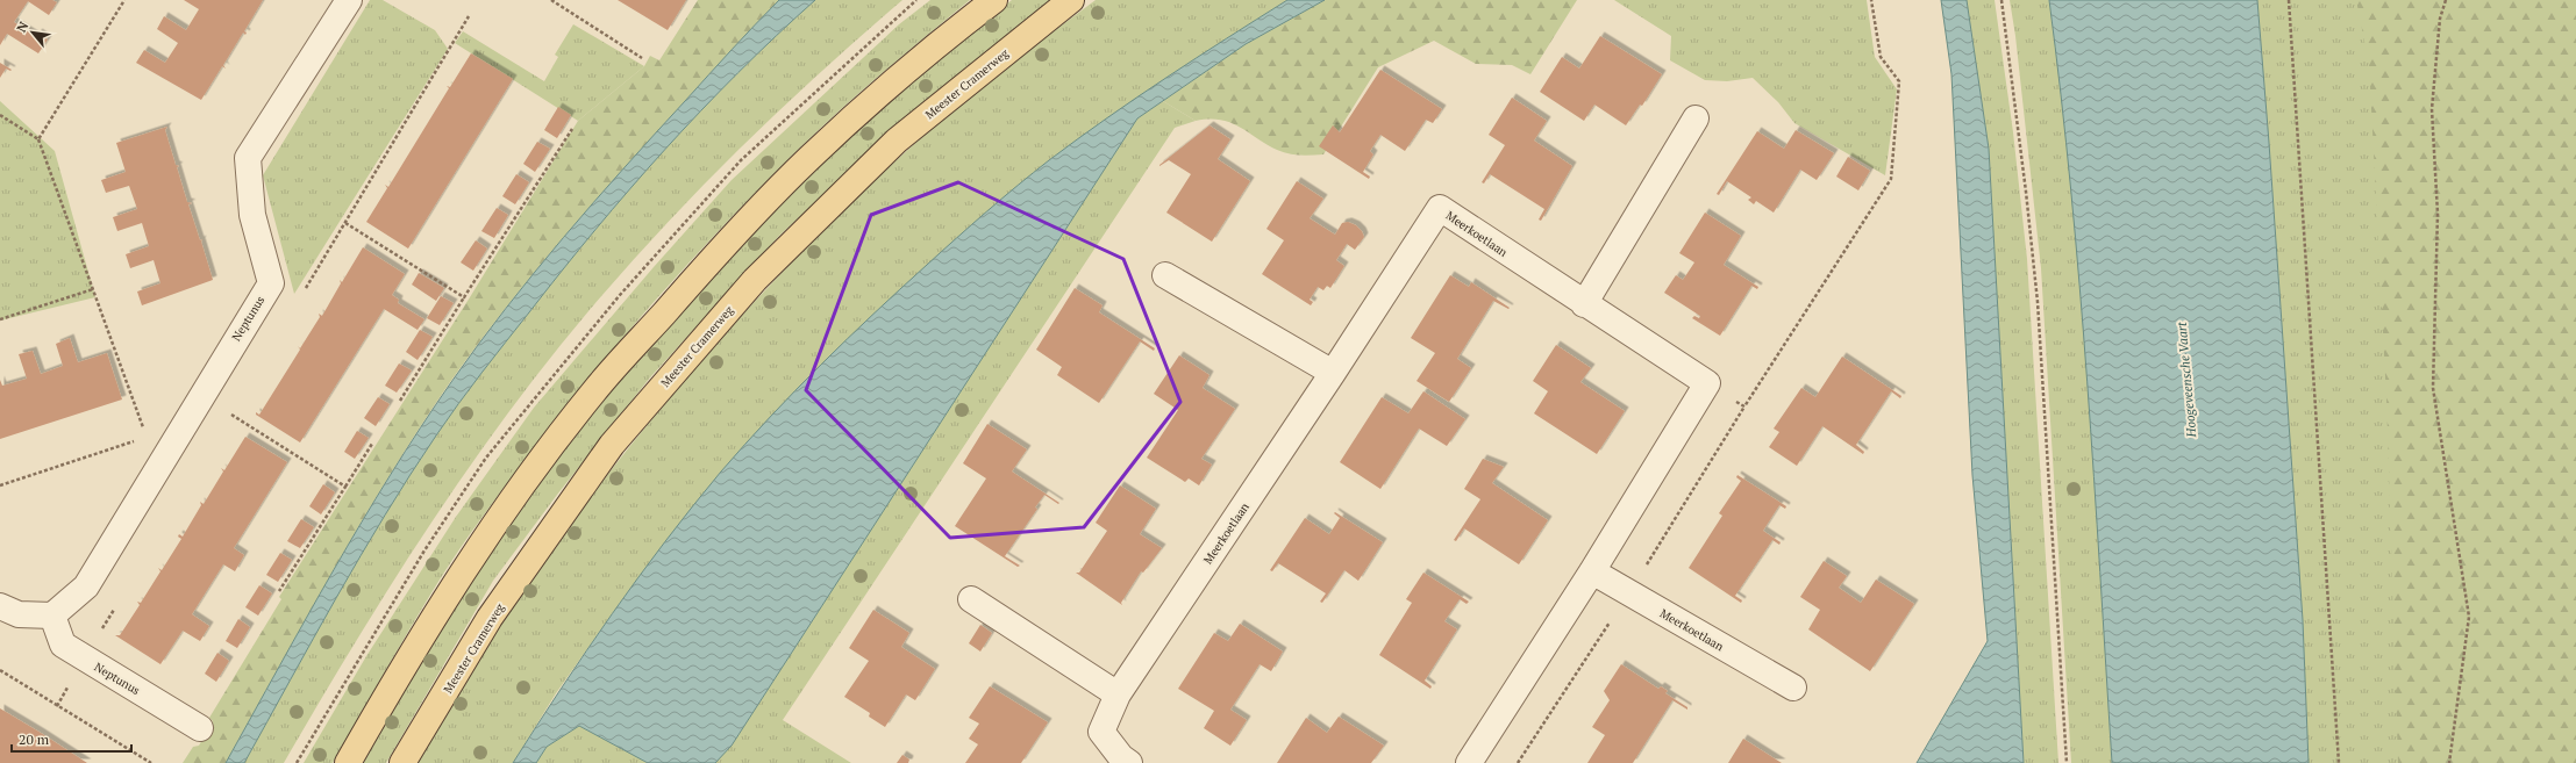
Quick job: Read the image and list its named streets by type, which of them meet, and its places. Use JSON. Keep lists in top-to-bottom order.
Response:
{
  "streets": {
    "main road": ["Meester Cramerweg"],
    "street": ["Meerkoetlaan", "Neptunus"]
  },
  "water": ["Hoogeveensche Vaart"],
  "scale_bar": "20 m",
  "north": "top left"
}
